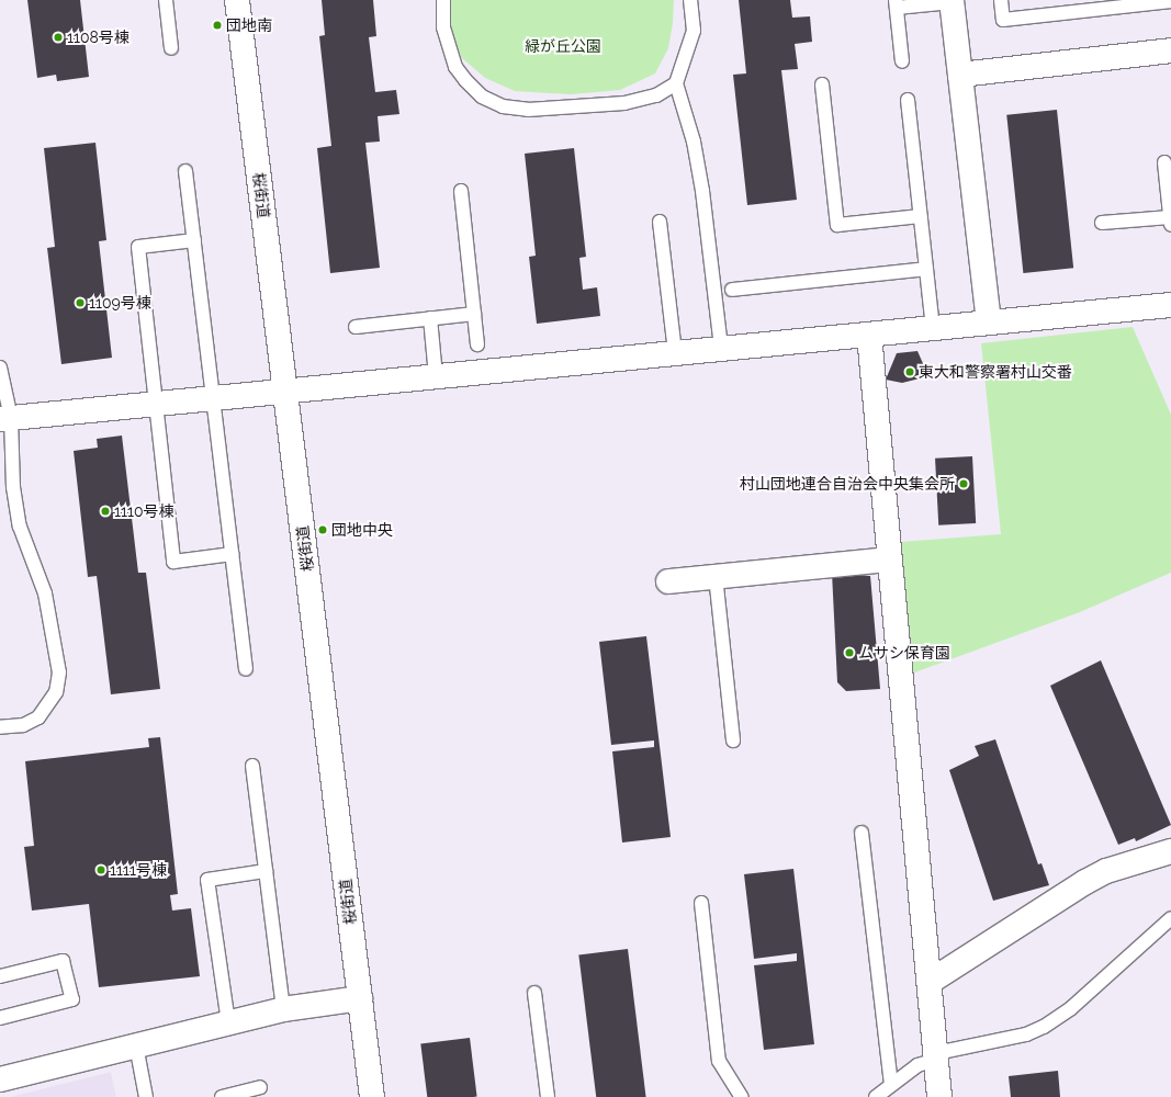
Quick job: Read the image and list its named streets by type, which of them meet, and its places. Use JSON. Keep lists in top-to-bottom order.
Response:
{
  "streets": {
    "street": ["桜街道"]
  },
  "parks": ["緑が丘公園"],
  "places": [
    "団地南",
    "1108号棟",
    "1109号棟",
    "東大和警察署村山交番",
    "村山団地連合自治会中央集会所",
    "1110号棟",
    "団地中央",
    "ムサシ保育園",
    "1111号棟"
  ]
}
